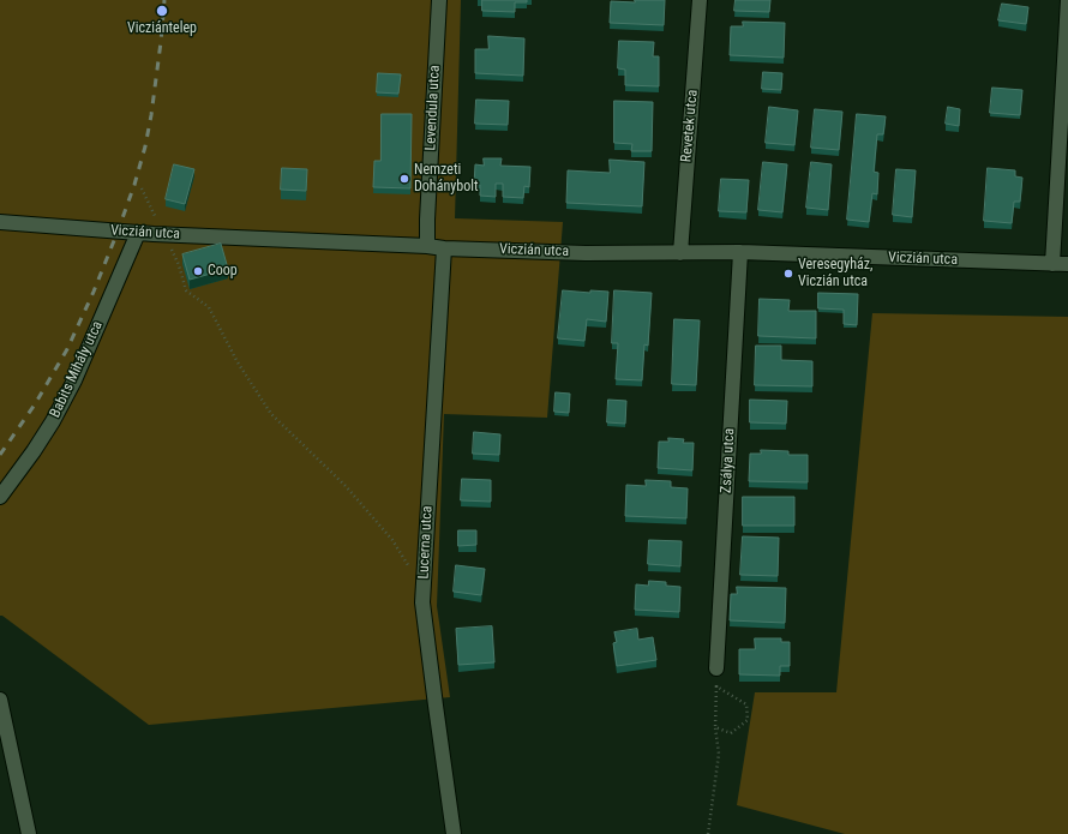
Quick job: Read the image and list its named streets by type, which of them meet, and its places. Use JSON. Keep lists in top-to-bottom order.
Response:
{
  "streets": {
    "street": [
      "Levendula utca",
      "Revetek utca",
      "Viczián utca",
      "Babits Mihály utca",
      "Zsálya utca",
      "Lucerna utca"
    ]
  },
  "crossings": [
    ["Levendula utca", "Viczián utca"],
    ["Revetek utca", "Viczián utca"],
    ["Viczián utca", "Babits Mihály utca"],
    ["Viczián utca", "Zsálya utca"],
    ["Viczián utca", "Lucerna utca"]
  ],
  "places": [
    "Vicziántelep",
    "Nemzeti Dohánybolt",
    "Coop",
    "Veresegyház, Viczián utca"
  ]
}
